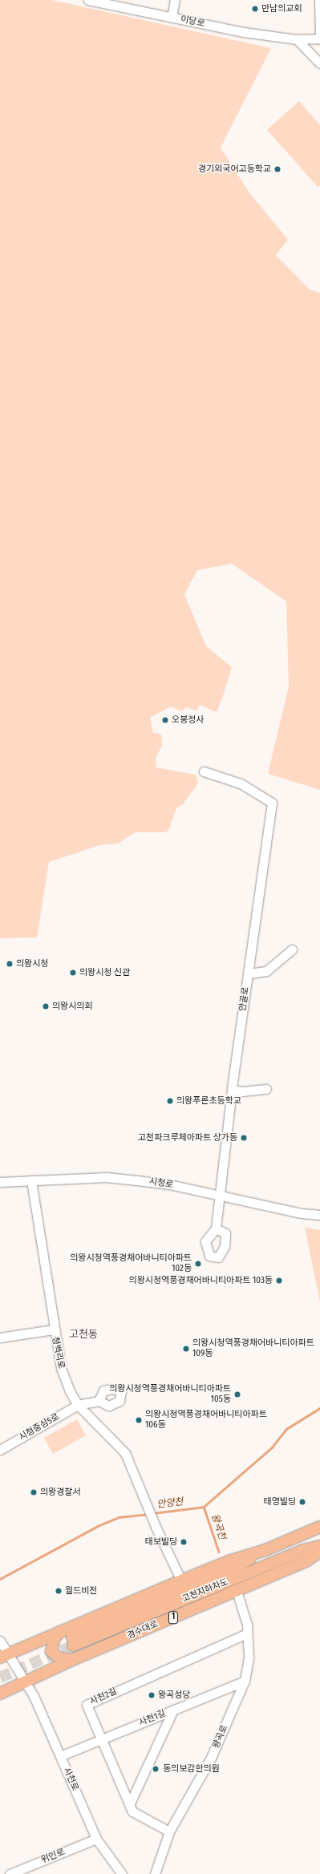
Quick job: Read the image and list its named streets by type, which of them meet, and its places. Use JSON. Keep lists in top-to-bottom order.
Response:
{
  "streets": {
    "main road": ["고천지하차도", "1", "경수대로"],
    "street": [
      "이당로",
      "안골로",
      "시청로",
      "청백리로",
      "시청중심5로",
      "사천2길",
      "사천1길",
      "왕곡로",
      "사천로",
      "위인로"
    ]
  },
  "crossings": [
    ["안골로", "시청로"],
    ["시청로", "청백리로"],
    ["청백리로", "시청중심5로"],
    ["청백리로", "1"],
    ["고천지하차도", "1"],
    ["1", "사천로"],
    ["경수대로", "왕곡로"],
    ["경수대로", "사천로"],
    ["사천2길", "사천1길"],
    ["사천2길", "왕곡로"],
    ["사천1길", "왕곡로"],
    ["사천1길", "사천로"],
    ["사천로", "위인로"]
  ],
  "districts": ["고천동"],
  "water": ["안양천", "왕곡천"],
  "places": [
    "만남의교회",
    "경기외국어고등학교",
    "오봉정사",
    "의왕시청",
    "의왕시청 신관",
    "의왕시의회",
    "의왕푸른초등학교",
    "고천파크루체아파트 상가동",
    "의왕시청역풍경채어바니티아파트 102동",
    "의왕시청역풍경채어바니티아파트 103동",
    "의왕시청역풍경채어바니티아파트 109동",
    "의왕시청역풍경채어바니티아파트 105동",
    "의왕시청역풍경채어바니티아파트 106동",
    "의왕경찰서",
    "태영빌딩",
    "태보빌딩",
    "월드비전",
    "왕곡성당",
    "동의보감한의원"
  ]
}
